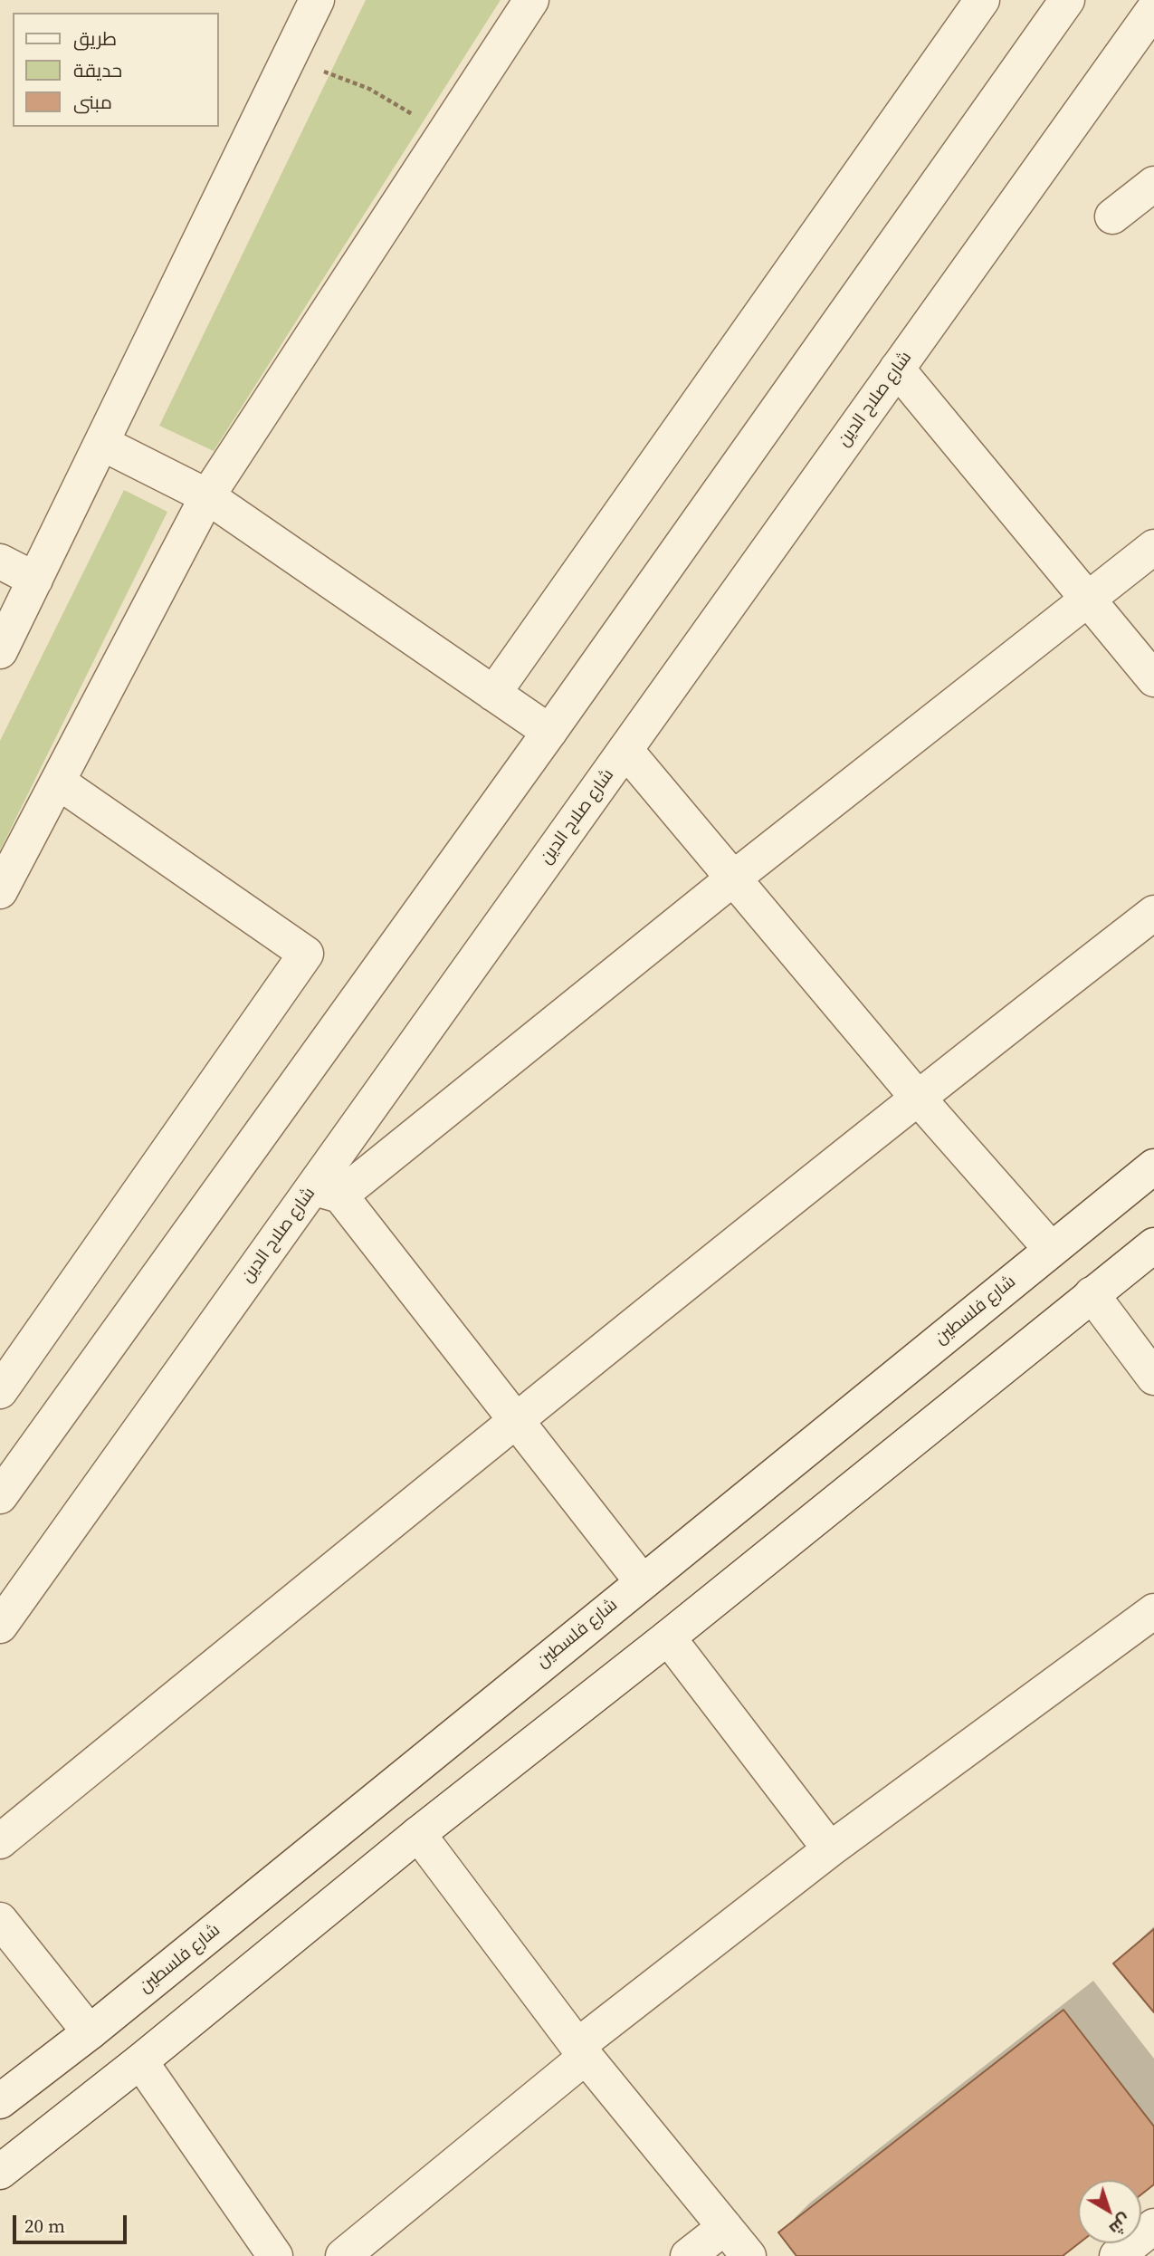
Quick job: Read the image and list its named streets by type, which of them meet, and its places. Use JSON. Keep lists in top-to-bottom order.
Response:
{
  "streets": {
    "street": ["شارع صلاح الدين", "شارع فلسطين"]
  },
  "legend": ["طريق", "حديقة", "مبنى"],
  "scale_bar": "20 m",
  "north": "bottom right"
}
